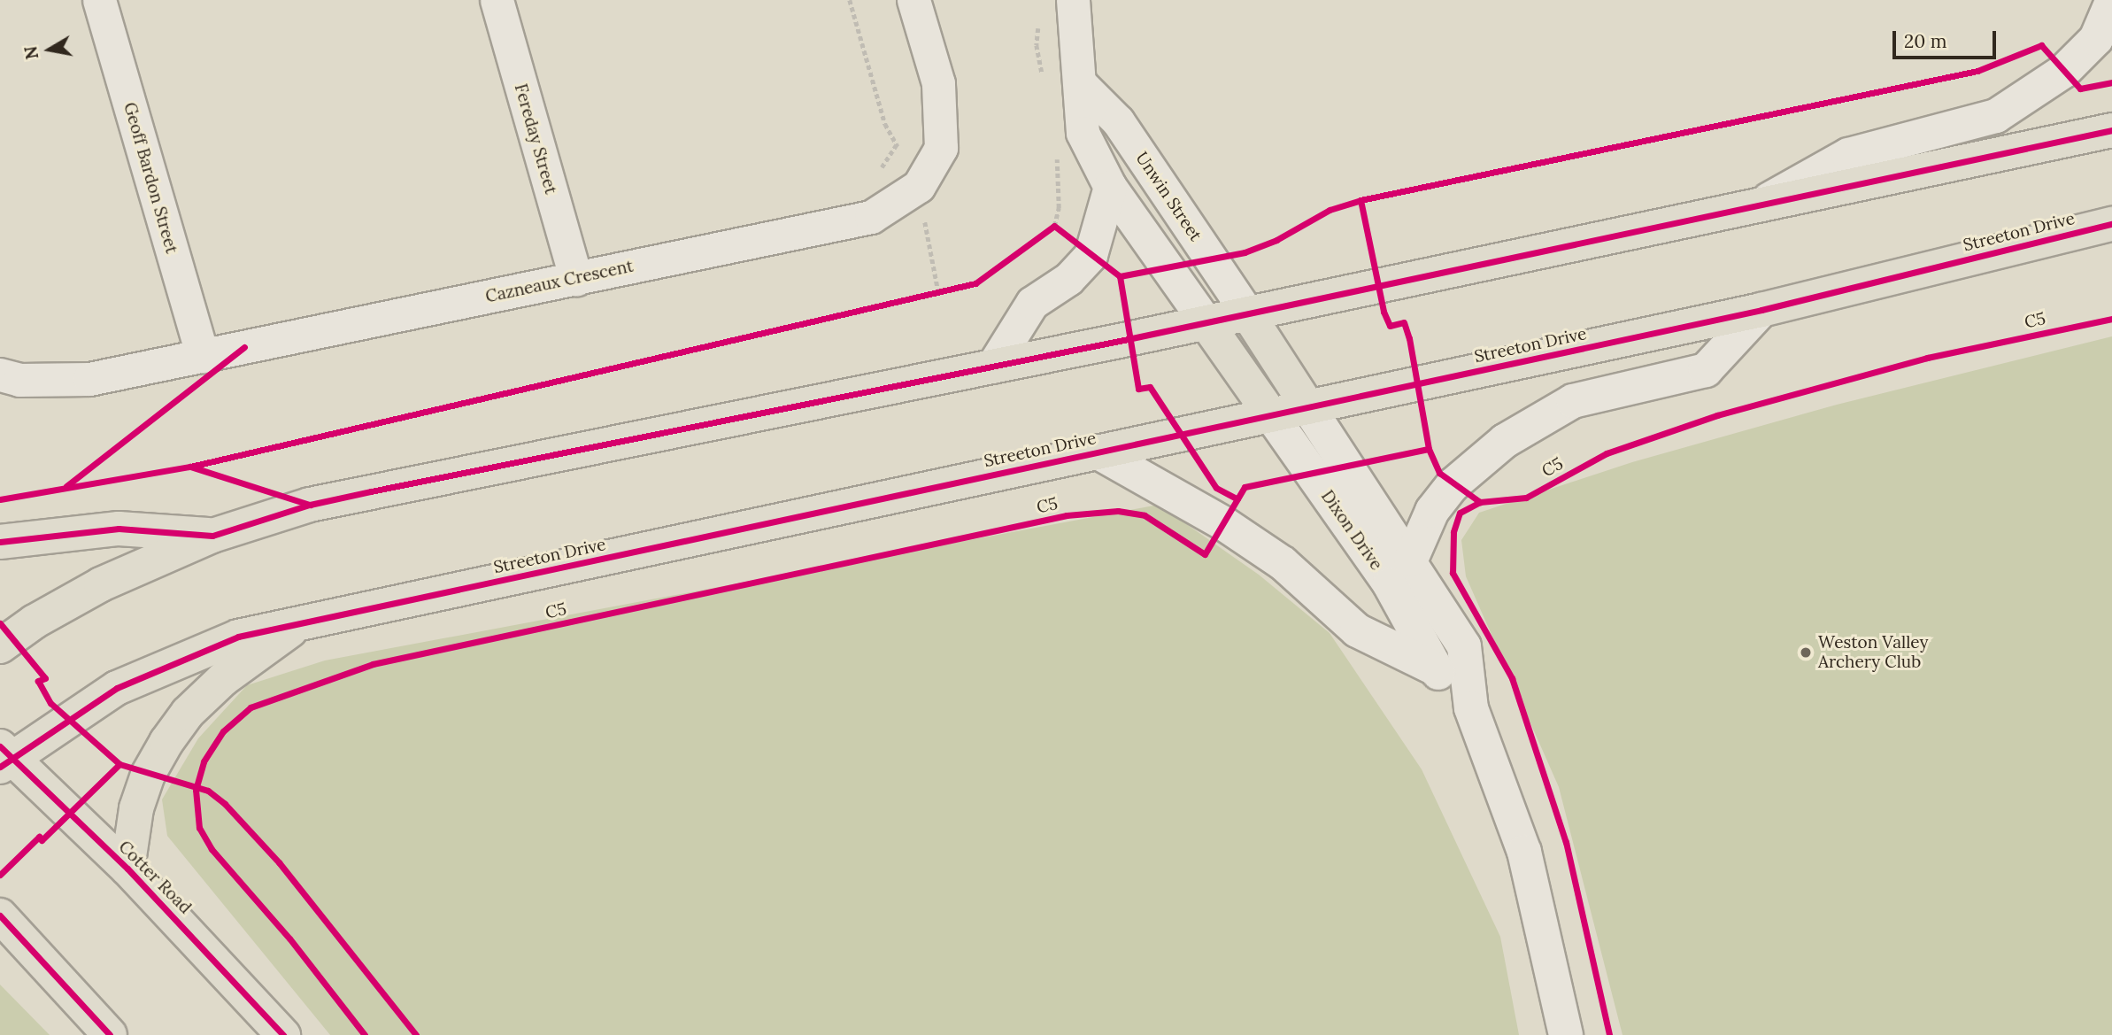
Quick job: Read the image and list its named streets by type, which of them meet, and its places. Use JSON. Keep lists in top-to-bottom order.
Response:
{
  "streets": {
    "main road": ["Streeton Drive", "Dixon Drive", "Cotter Road"],
    "street": [
      "Fereday Street",
      "Geoff Bardon Street",
      "Unwin Street",
      "Cazneaux Crescent"
    ],
    "cycle path": ["C5"]
  },
  "crossings": [
    ["Fereday Street", "Cazneaux Crescent"],
    ["Geoff Bardon Street", "Cazneaux Crescent"],
    ["Unwin Street", "Dixon Drive"],
    ["Streeton Drive", "Dixon Drive"],
    ["Streeton Drive", "Cotter Road"]
  ],
  "places": ["Weston Valley Archery Club"],
  "scale_bar": "20 m",
  "north": "left"
}
